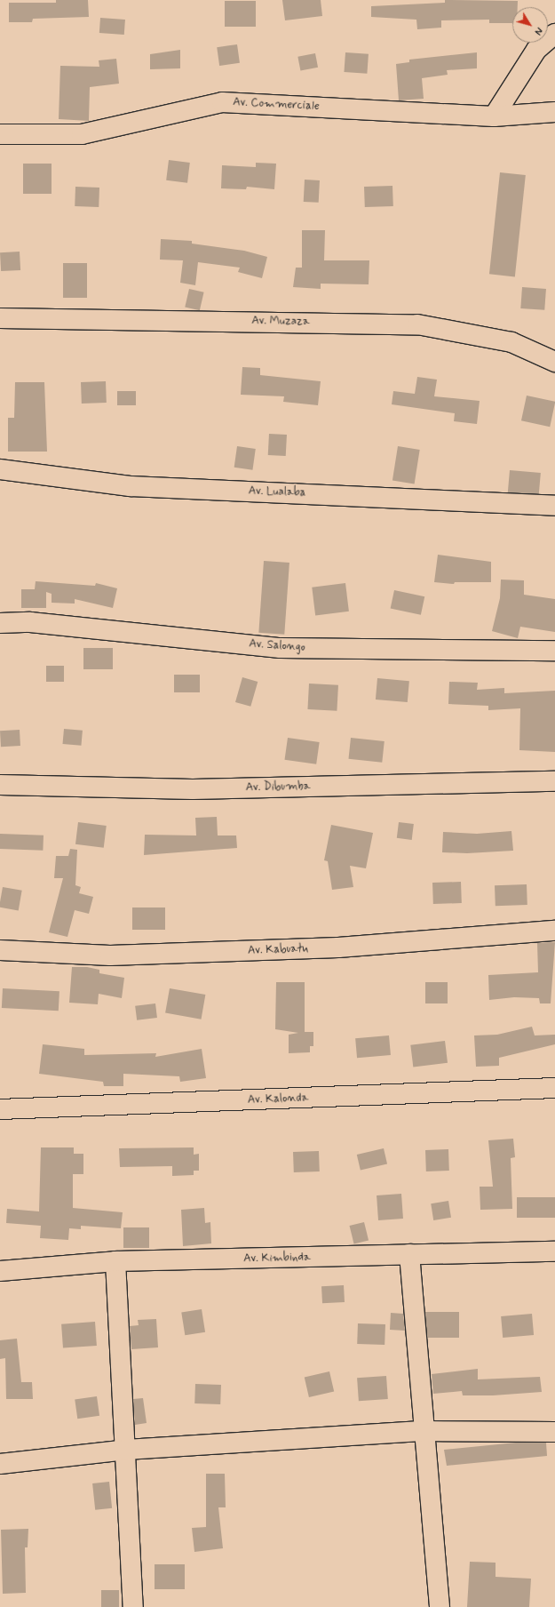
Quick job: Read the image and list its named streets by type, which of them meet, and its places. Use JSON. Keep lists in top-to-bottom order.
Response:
{
  "streets": {
    "street": [
      "Av. Commerciale",
      "Av. Muzaza",
      "Av. Lualaba",
      "Av. Salongo",
      "Av. Dibumba",
      "Av. Kabuatu",
      "Av. Kalonda",
      "Av. Kimbinda"
    ]
  },
  "north": "bottom right"
}
